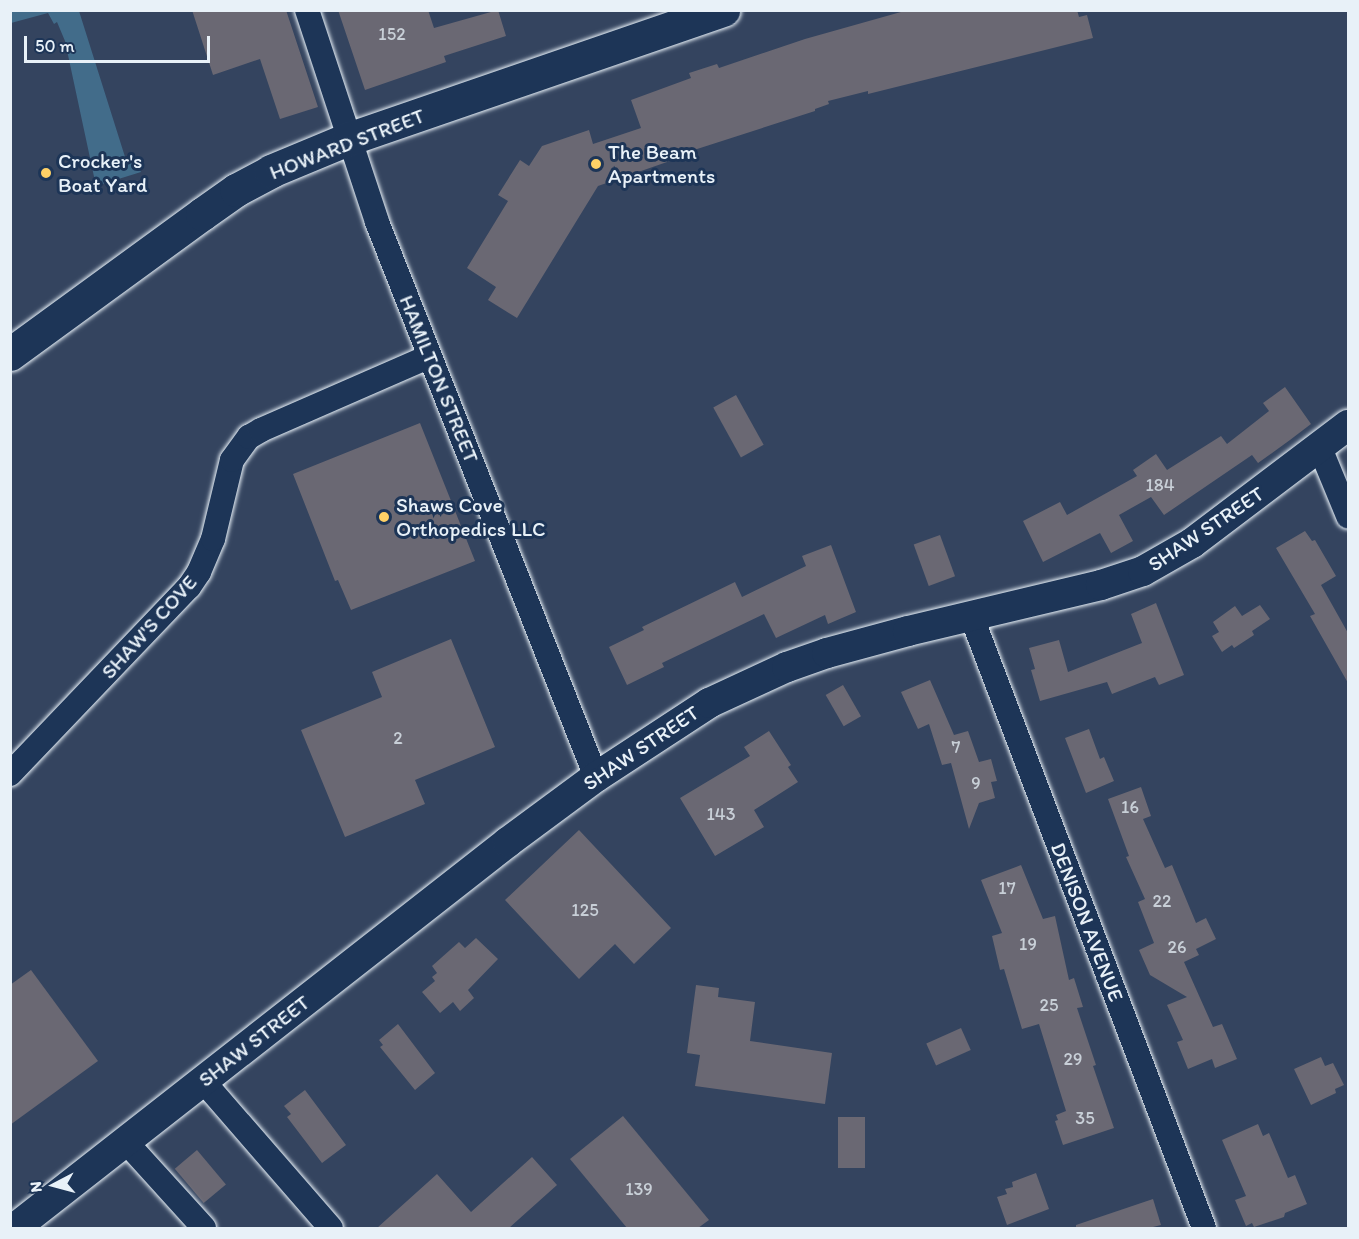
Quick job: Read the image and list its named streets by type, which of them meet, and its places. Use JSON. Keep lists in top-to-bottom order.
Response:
{
  "streets": {
    "main road": ["HOWARD STREET"],
    "street": [
      "HAMILTON STREET",
      "SHAW STREET",
      "SHAW'S COVE",
      "DENISON AVENUE"
    ]
  },
  "crossings": [
    ["HOWARD STREET", "HAMILTON STREET"],
    ["HAMILTON STREET", "SHAW STREET"],
    ["HAMILTON STREET", "SHAW'S COVE"],
    ["SHAW STREET", "DENISON AVENUE"]
  ],
  "places": ["The Beam Apartments", "Crocker's Boat Yard", "Shaws Cove Orthopedics LLC"],
  "house_numbers": [
    "152",
    "184",
    "2",
    "7",
    "9",
    "16",
    "143",
    "17",
    "22",
    "125",
    "19",
    "26",
    "25",
    "29",
    "35",
    "139"
  ],
  "scale_bar": "50 m",
  "north": "left"
}
